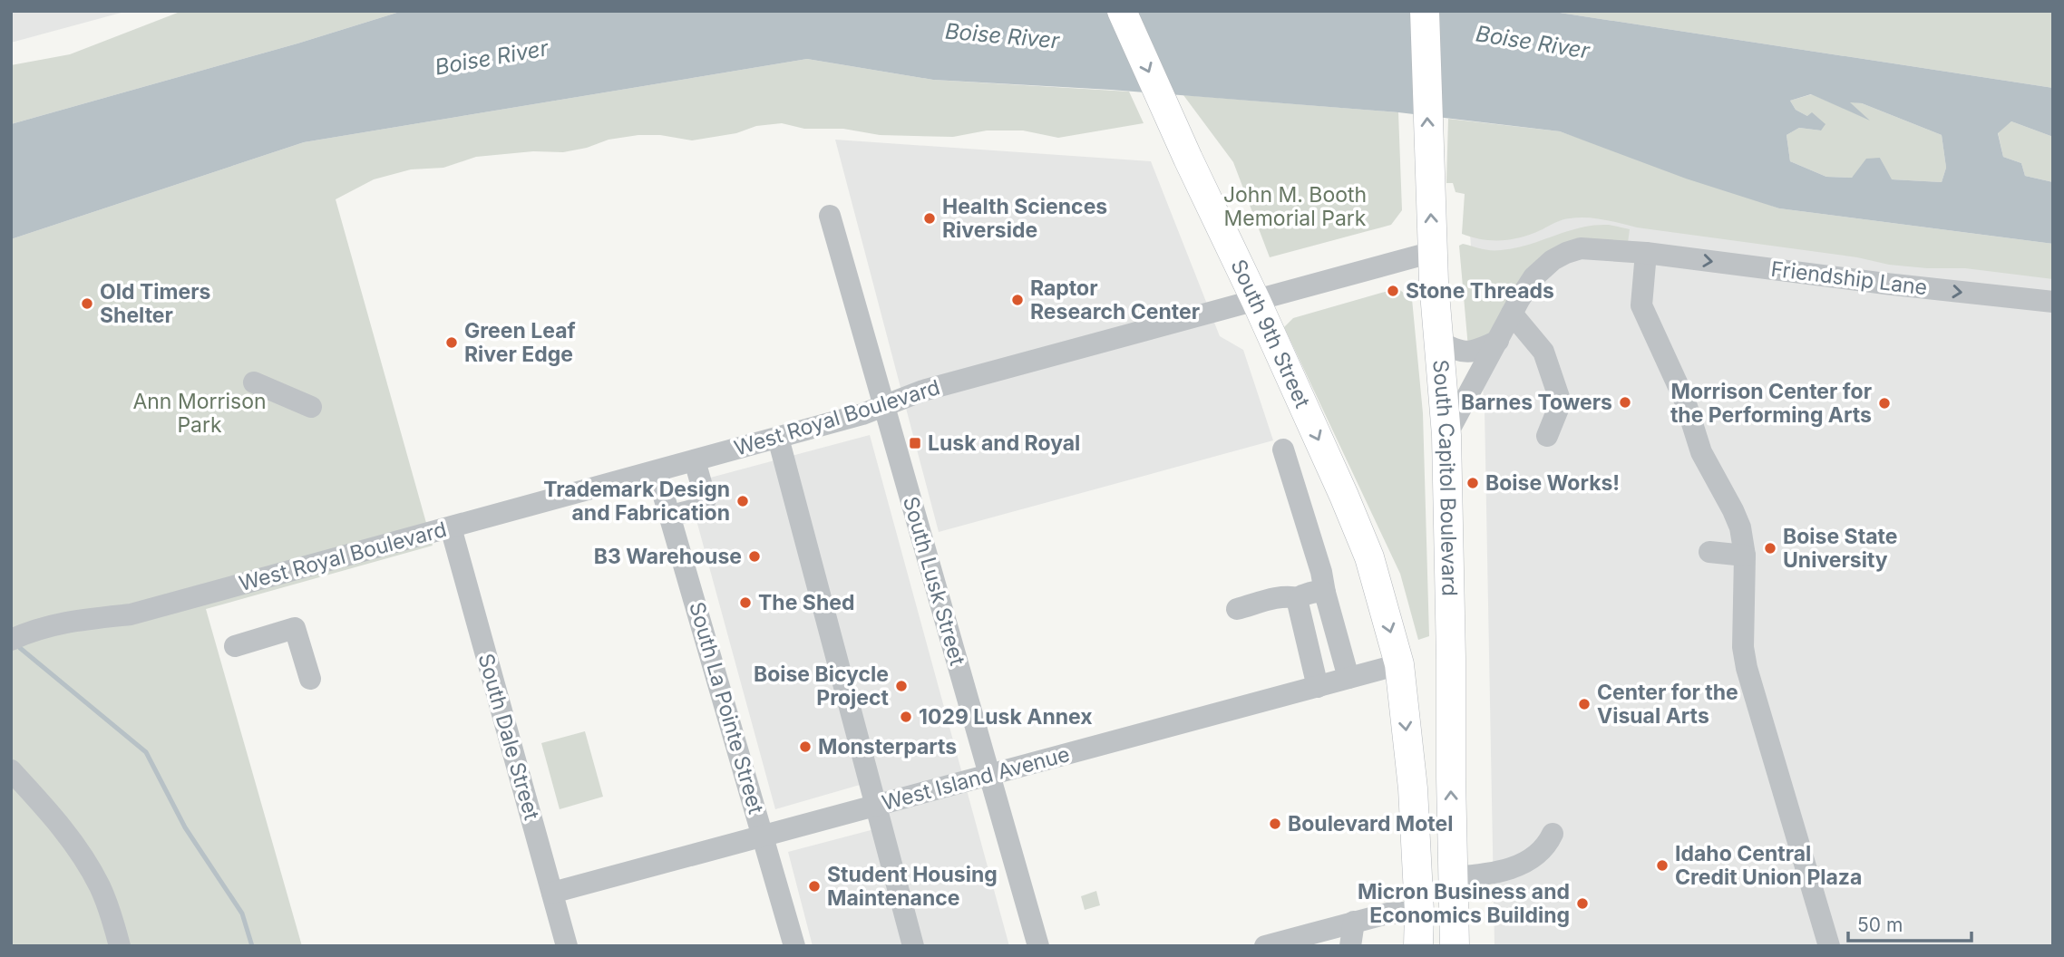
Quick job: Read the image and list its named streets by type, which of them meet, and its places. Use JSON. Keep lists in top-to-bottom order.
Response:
{
  "streets": {
    "main road": ["South 9th Street", "South Capitol Boulevard"],
    "street": [
      "Friendship Lane",
      "West Royal Boulevard",
      "South Lusk Street",
      "South La Pointe Street",
      "South Dale Street",
      "West Island Avenue"
    ]
  },
  "crossings": [
    ["Friendship Lane", "South Capitol Boulevard"],
    ["South 9th Street", "West Royal Boulevard"],
    ["South 9th Street", "West Island Avenue"],
    ["West Royal Boulevard", "South Capitol Boulevard"],
    ["West Royal Boulevard", "South Lusk Street"],
    ["West Royal Boulevard", "South La Pointe Street"],
    ["West Royal Boulevard", "South Dale Street"],
    ["South Lusk Street", "West Island Avenue"],
    ["South La Pointe Street", "West Island Avenue"],
    ["South Dale Street", "West Island Avenue"]
  ],
  "one_way": ["Friendship Lane", "South 9th Street"],
  "water": ["Boise River"],
  "parks": ["John M. Booth Memorial Park", "Ann Morrison Park"],
  "places": {
    "other": [
      "Health Sciences Riverside",
      "Stone Threads",
      "Raptor Research Center",
      "Old Timers Shelter",
      "Green Leaf River Edge",
      "Barnes Towers",
      "Morrison Center for the Performing Arts",
      "Boise Works!",
      "Trademark Design and Fabrication",
      "Boise State University",
      "B3 Warehouse",
      "The Shed",
      "Boise Bicycle Project",
      "Center for the Visual Arts",
      "1029 Lusk Annex",
      "Monsterparts",
      "Boulevard Motel",
      "Idaho Central Credit Union Plaza",
      "Student Housing Maintenance",
      "Micron Business and Economics Building"
    ],
    "transit": ["Lusk and Royal"]
  },
  "scale_bar": "50 m"
}
